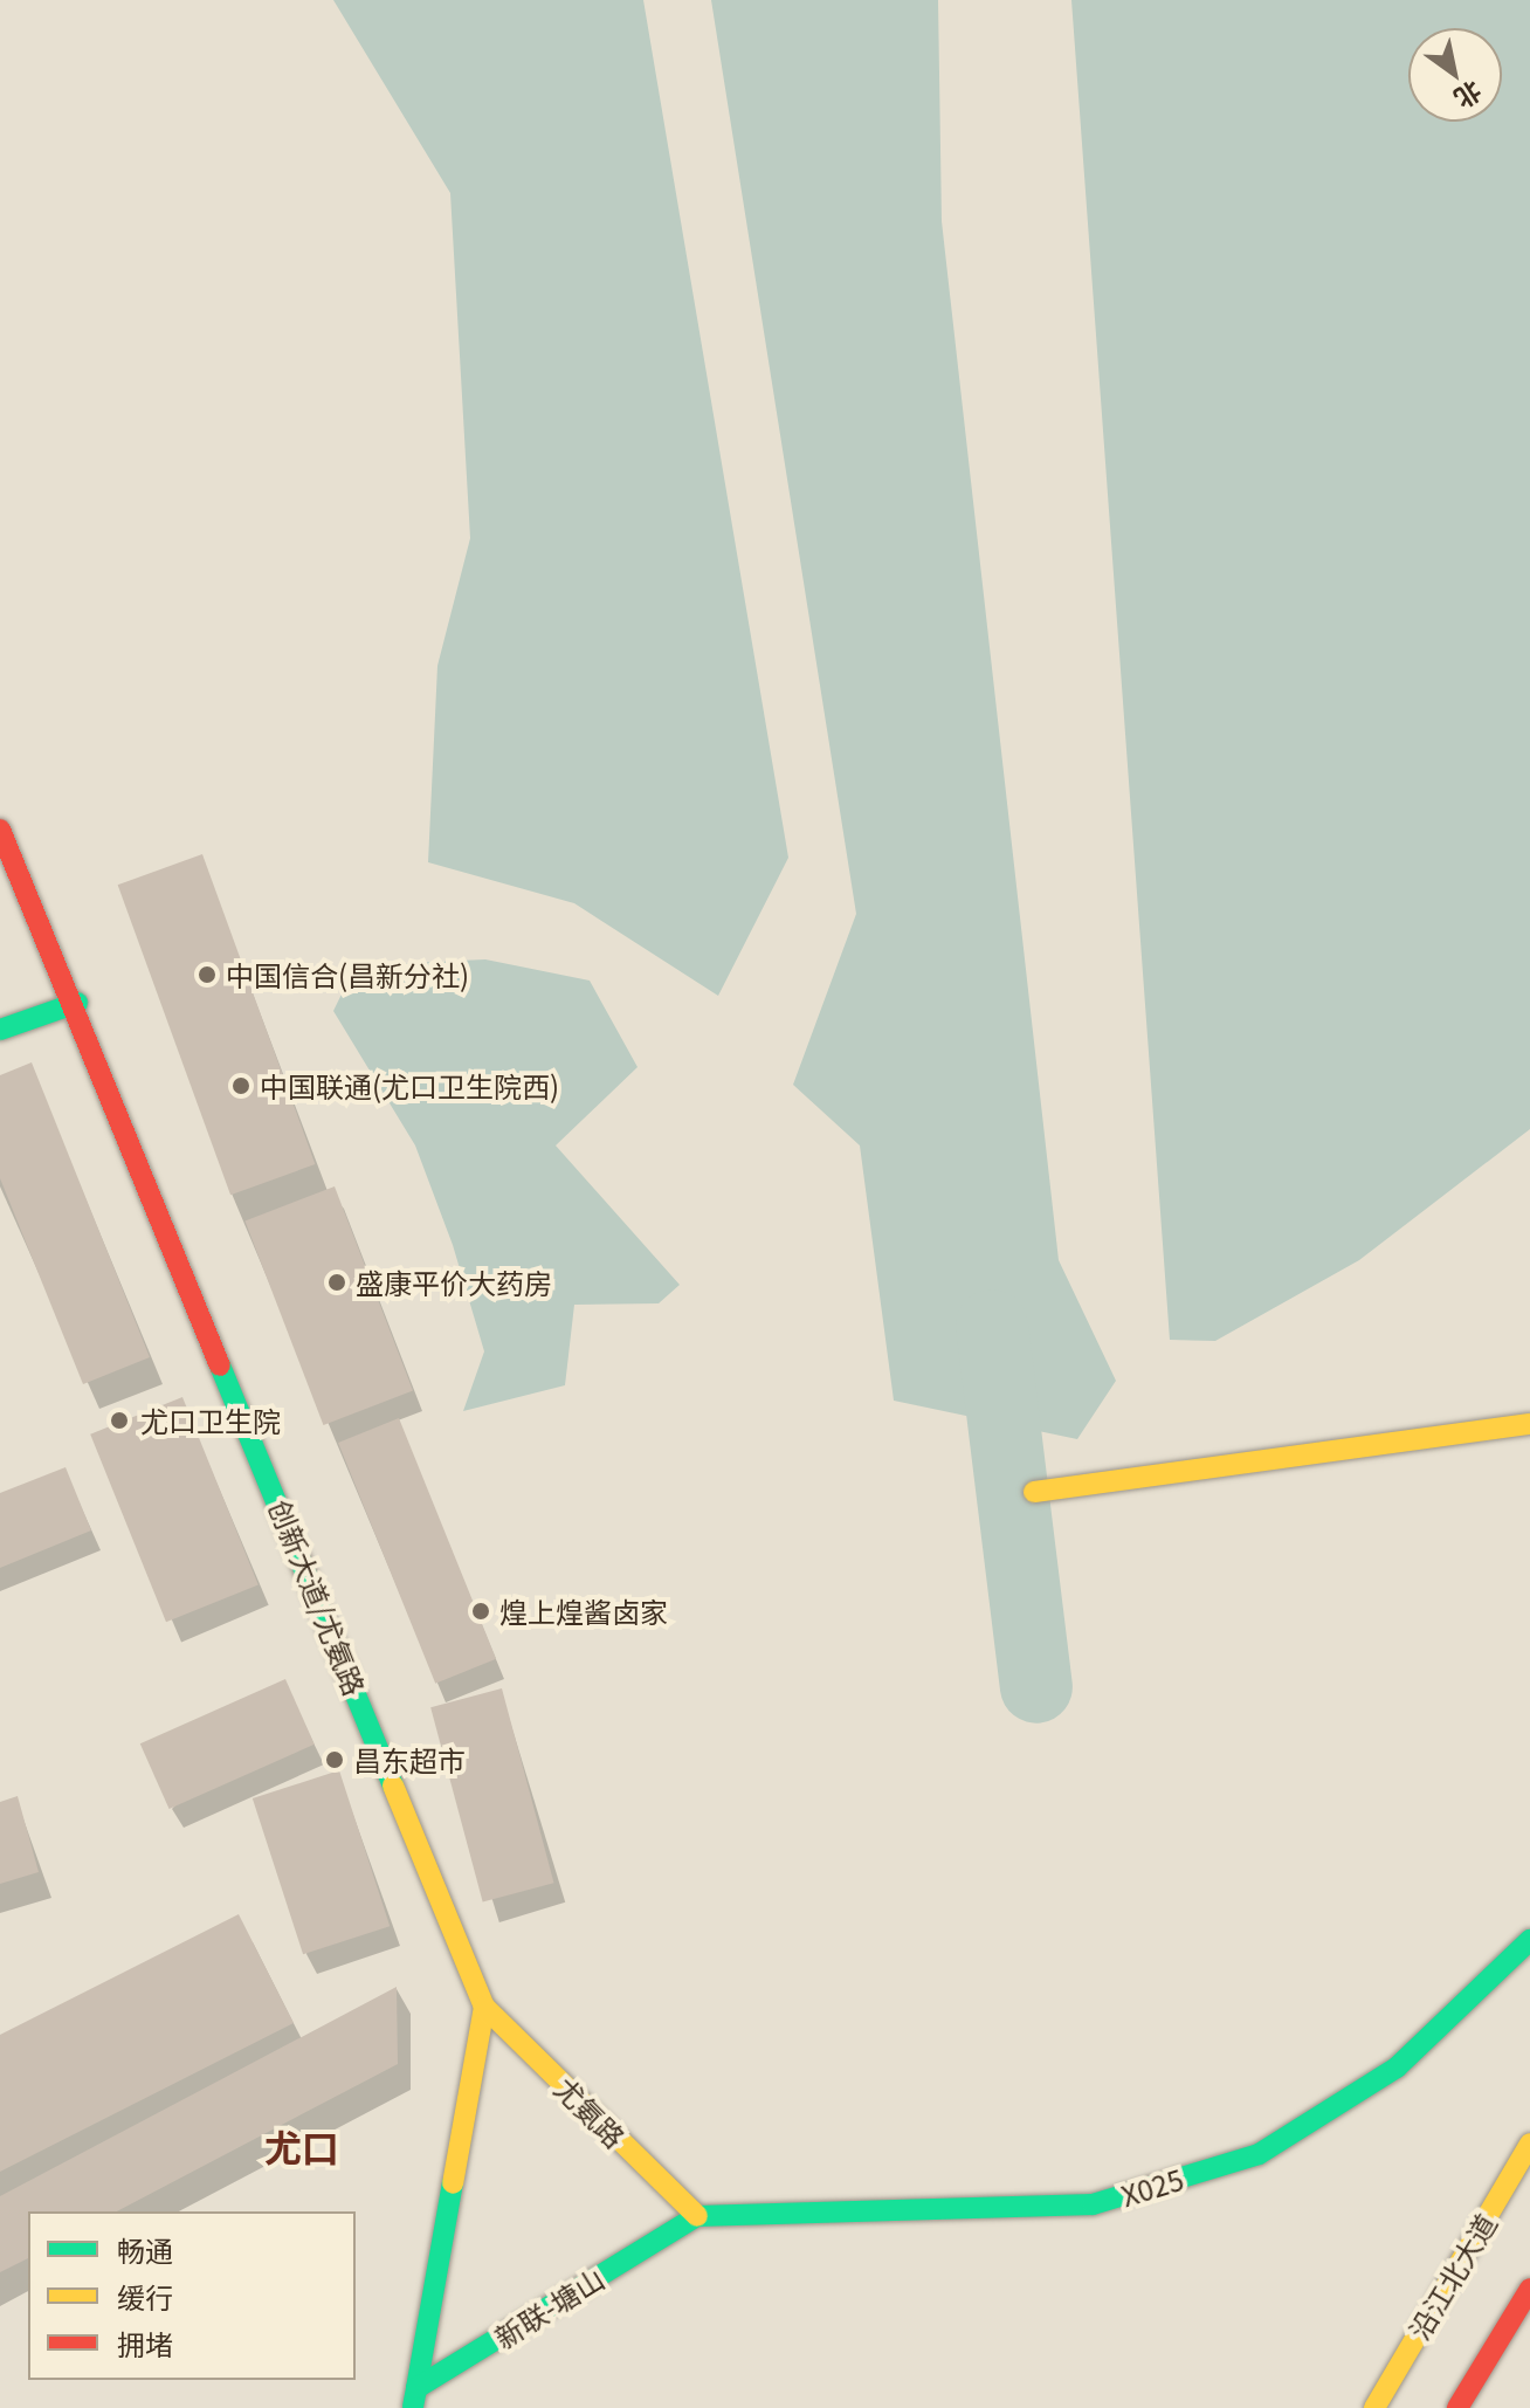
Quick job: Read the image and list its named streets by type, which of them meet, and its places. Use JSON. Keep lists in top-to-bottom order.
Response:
{
  "streets": {
    "main road": [
      "创新大道/尤氨路",
      "尤氨路",
      "X025",
      "沿江北大道",
      "新联-塘山"
    ]
  },
  "crossings": [
    ["创新大道/尤氨路", "尤氨路"],
    ["尤氨路", "X025"],
    ["尤氨路", "新联-塘山"],
    ["X025", "新联-塘山"]
  ],
  "districts": ["尤口"],
  "places": [
    "中国信合(昌新分社)",
    "中国联通(尤口卫生院西)",
    "盛康平价大药房",
    "尤口卫生院",
    "煌上煌酱卤家",
    "昌东超市"
  ],
  "legend": ["畅通", "缓行", "拥堵"],
  "north": "bottom right"
}
